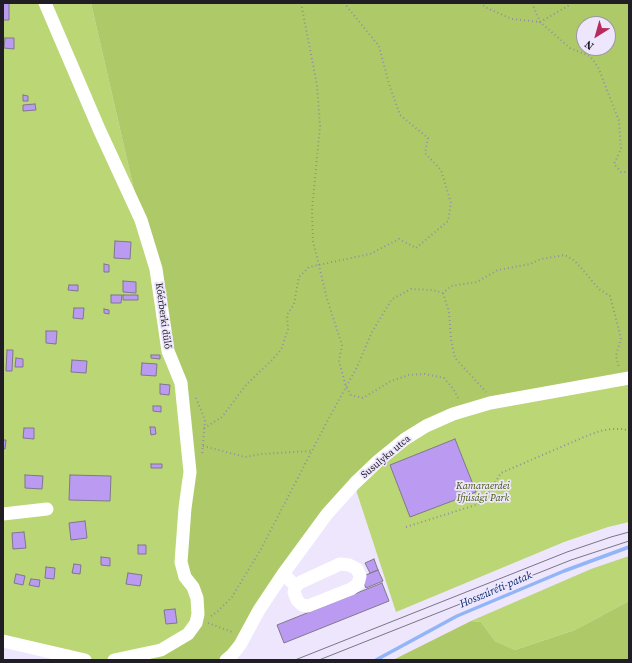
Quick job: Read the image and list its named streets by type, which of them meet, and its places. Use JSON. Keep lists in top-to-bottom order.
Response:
{
  "streets": {
    "street": ["Kőérberki dűlő", "Susulyka utca"]
  },
  "water": ["Hosszúréti-patak"],
  "parks": ["Kamaraerdei Ifjúsági Park"],
  "north": "bottom left"
}
